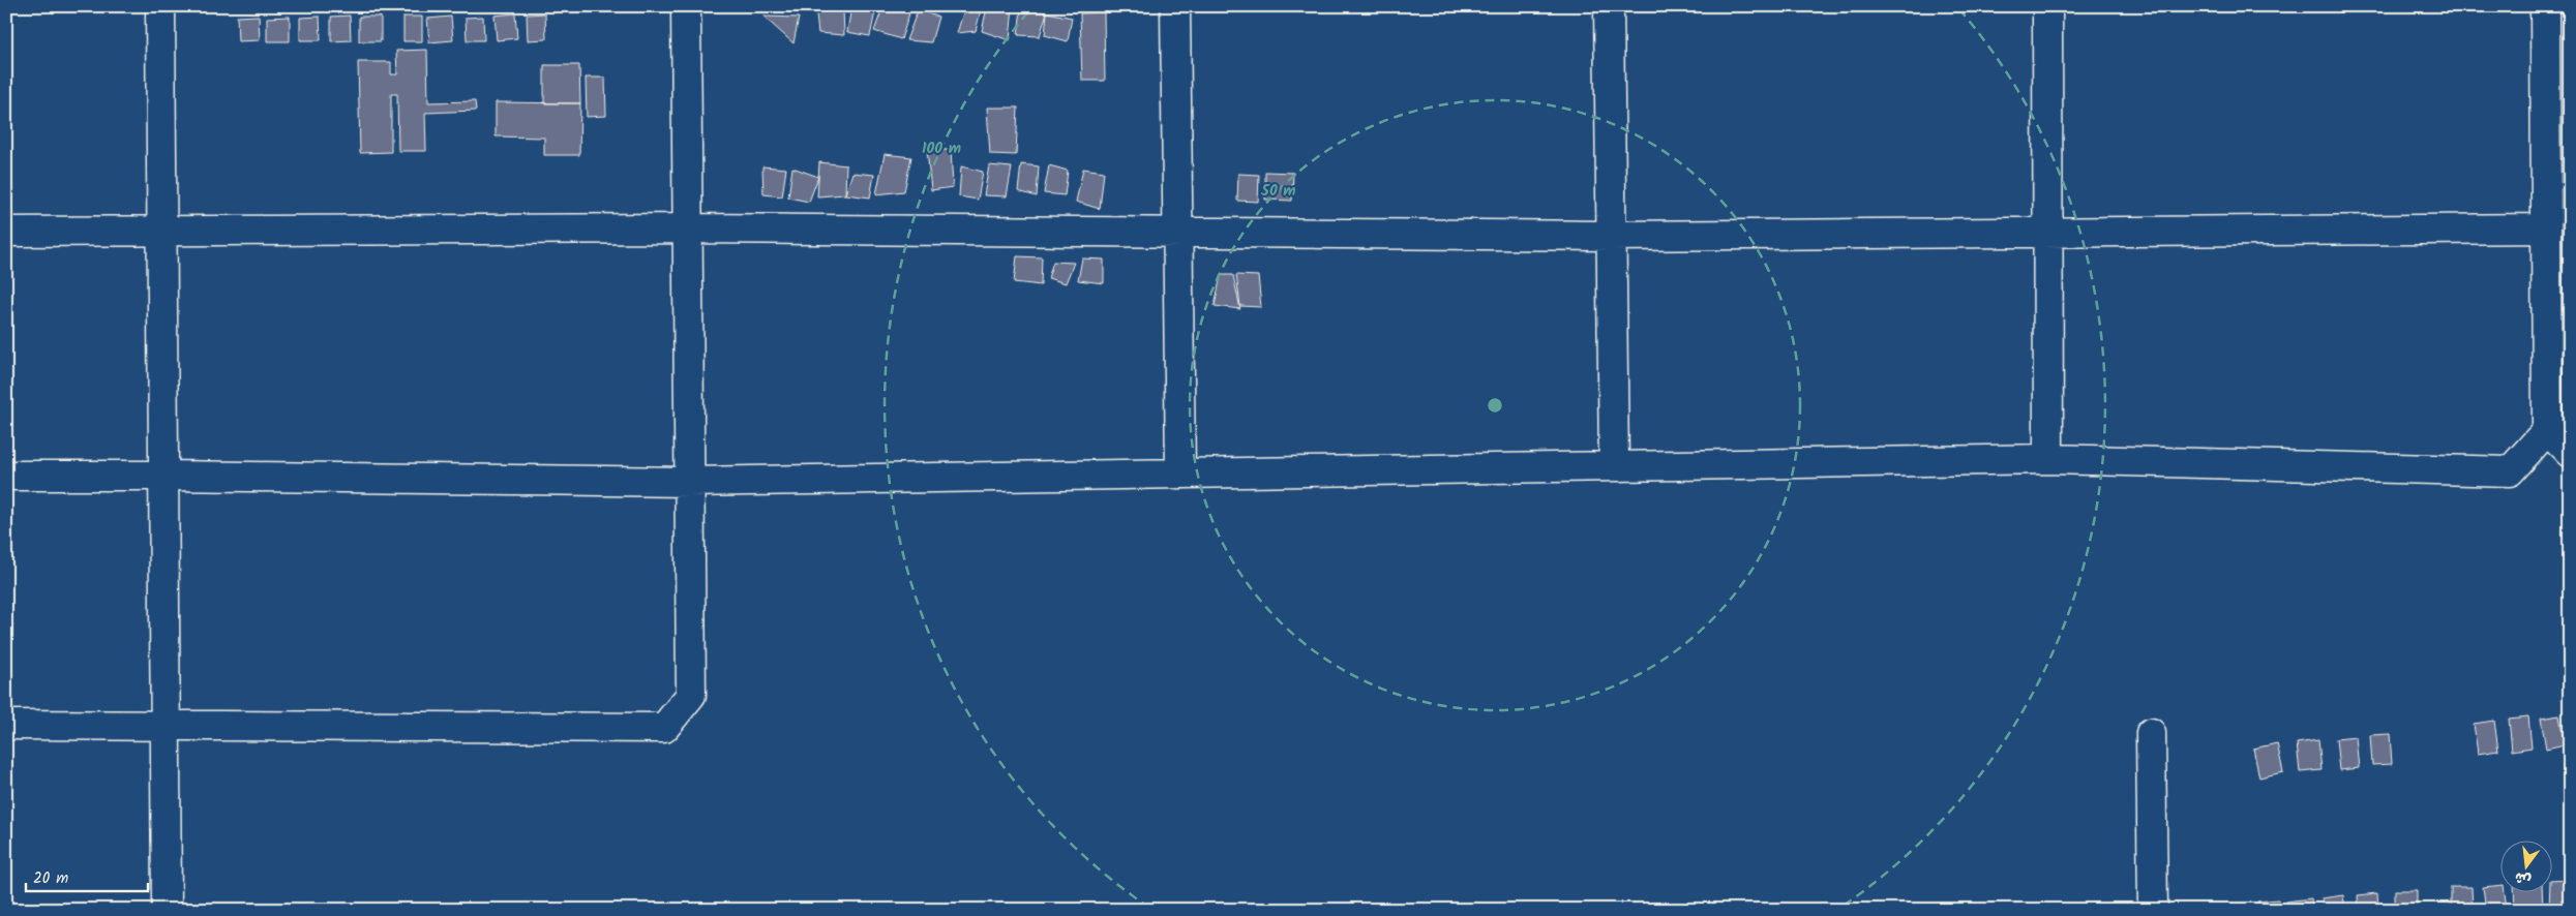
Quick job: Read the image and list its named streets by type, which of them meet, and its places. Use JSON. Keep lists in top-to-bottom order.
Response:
{
  "scale_bar": "20 m",
  "north": "bottom",
  "rings": ["100 m", "50 m"]
}
